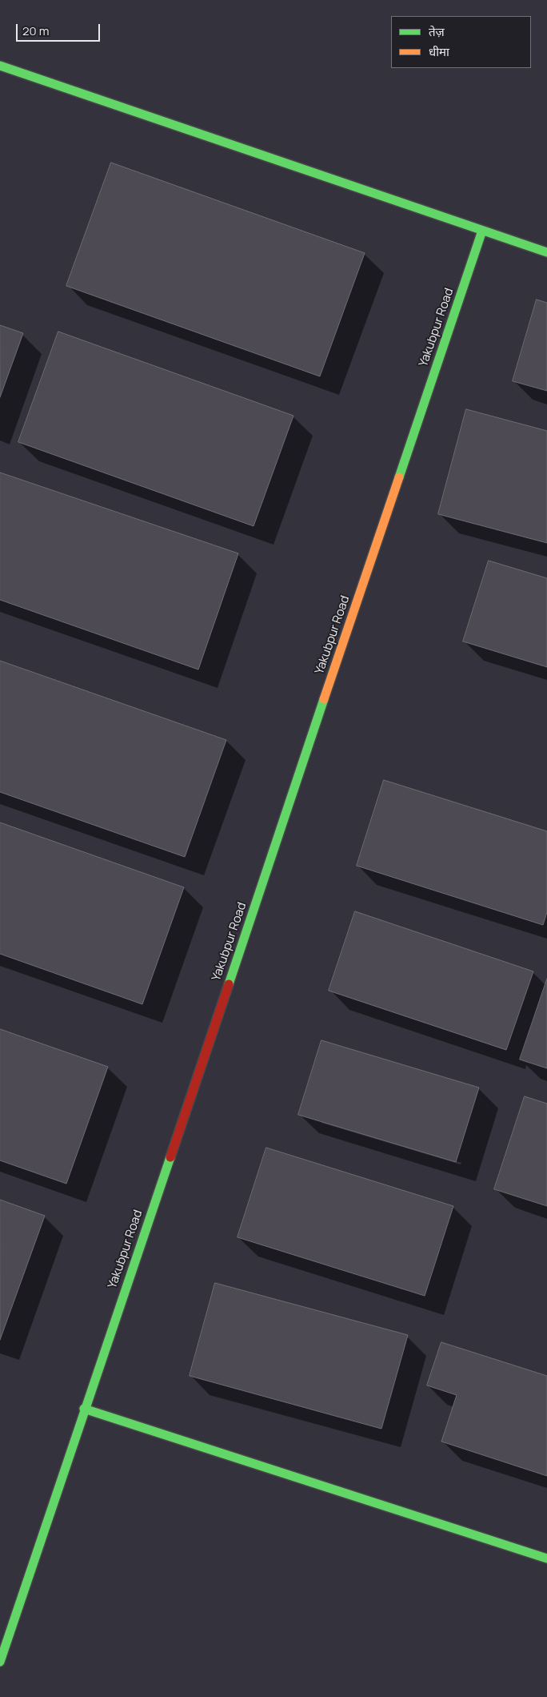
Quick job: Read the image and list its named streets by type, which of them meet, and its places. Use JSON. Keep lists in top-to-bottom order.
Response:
{
  "streets": {
    "street": ["Yakubpur Road"]
  },
  "legend": ["तेज़", "धीमा"],
  "scale_bar": "20 m"
}
